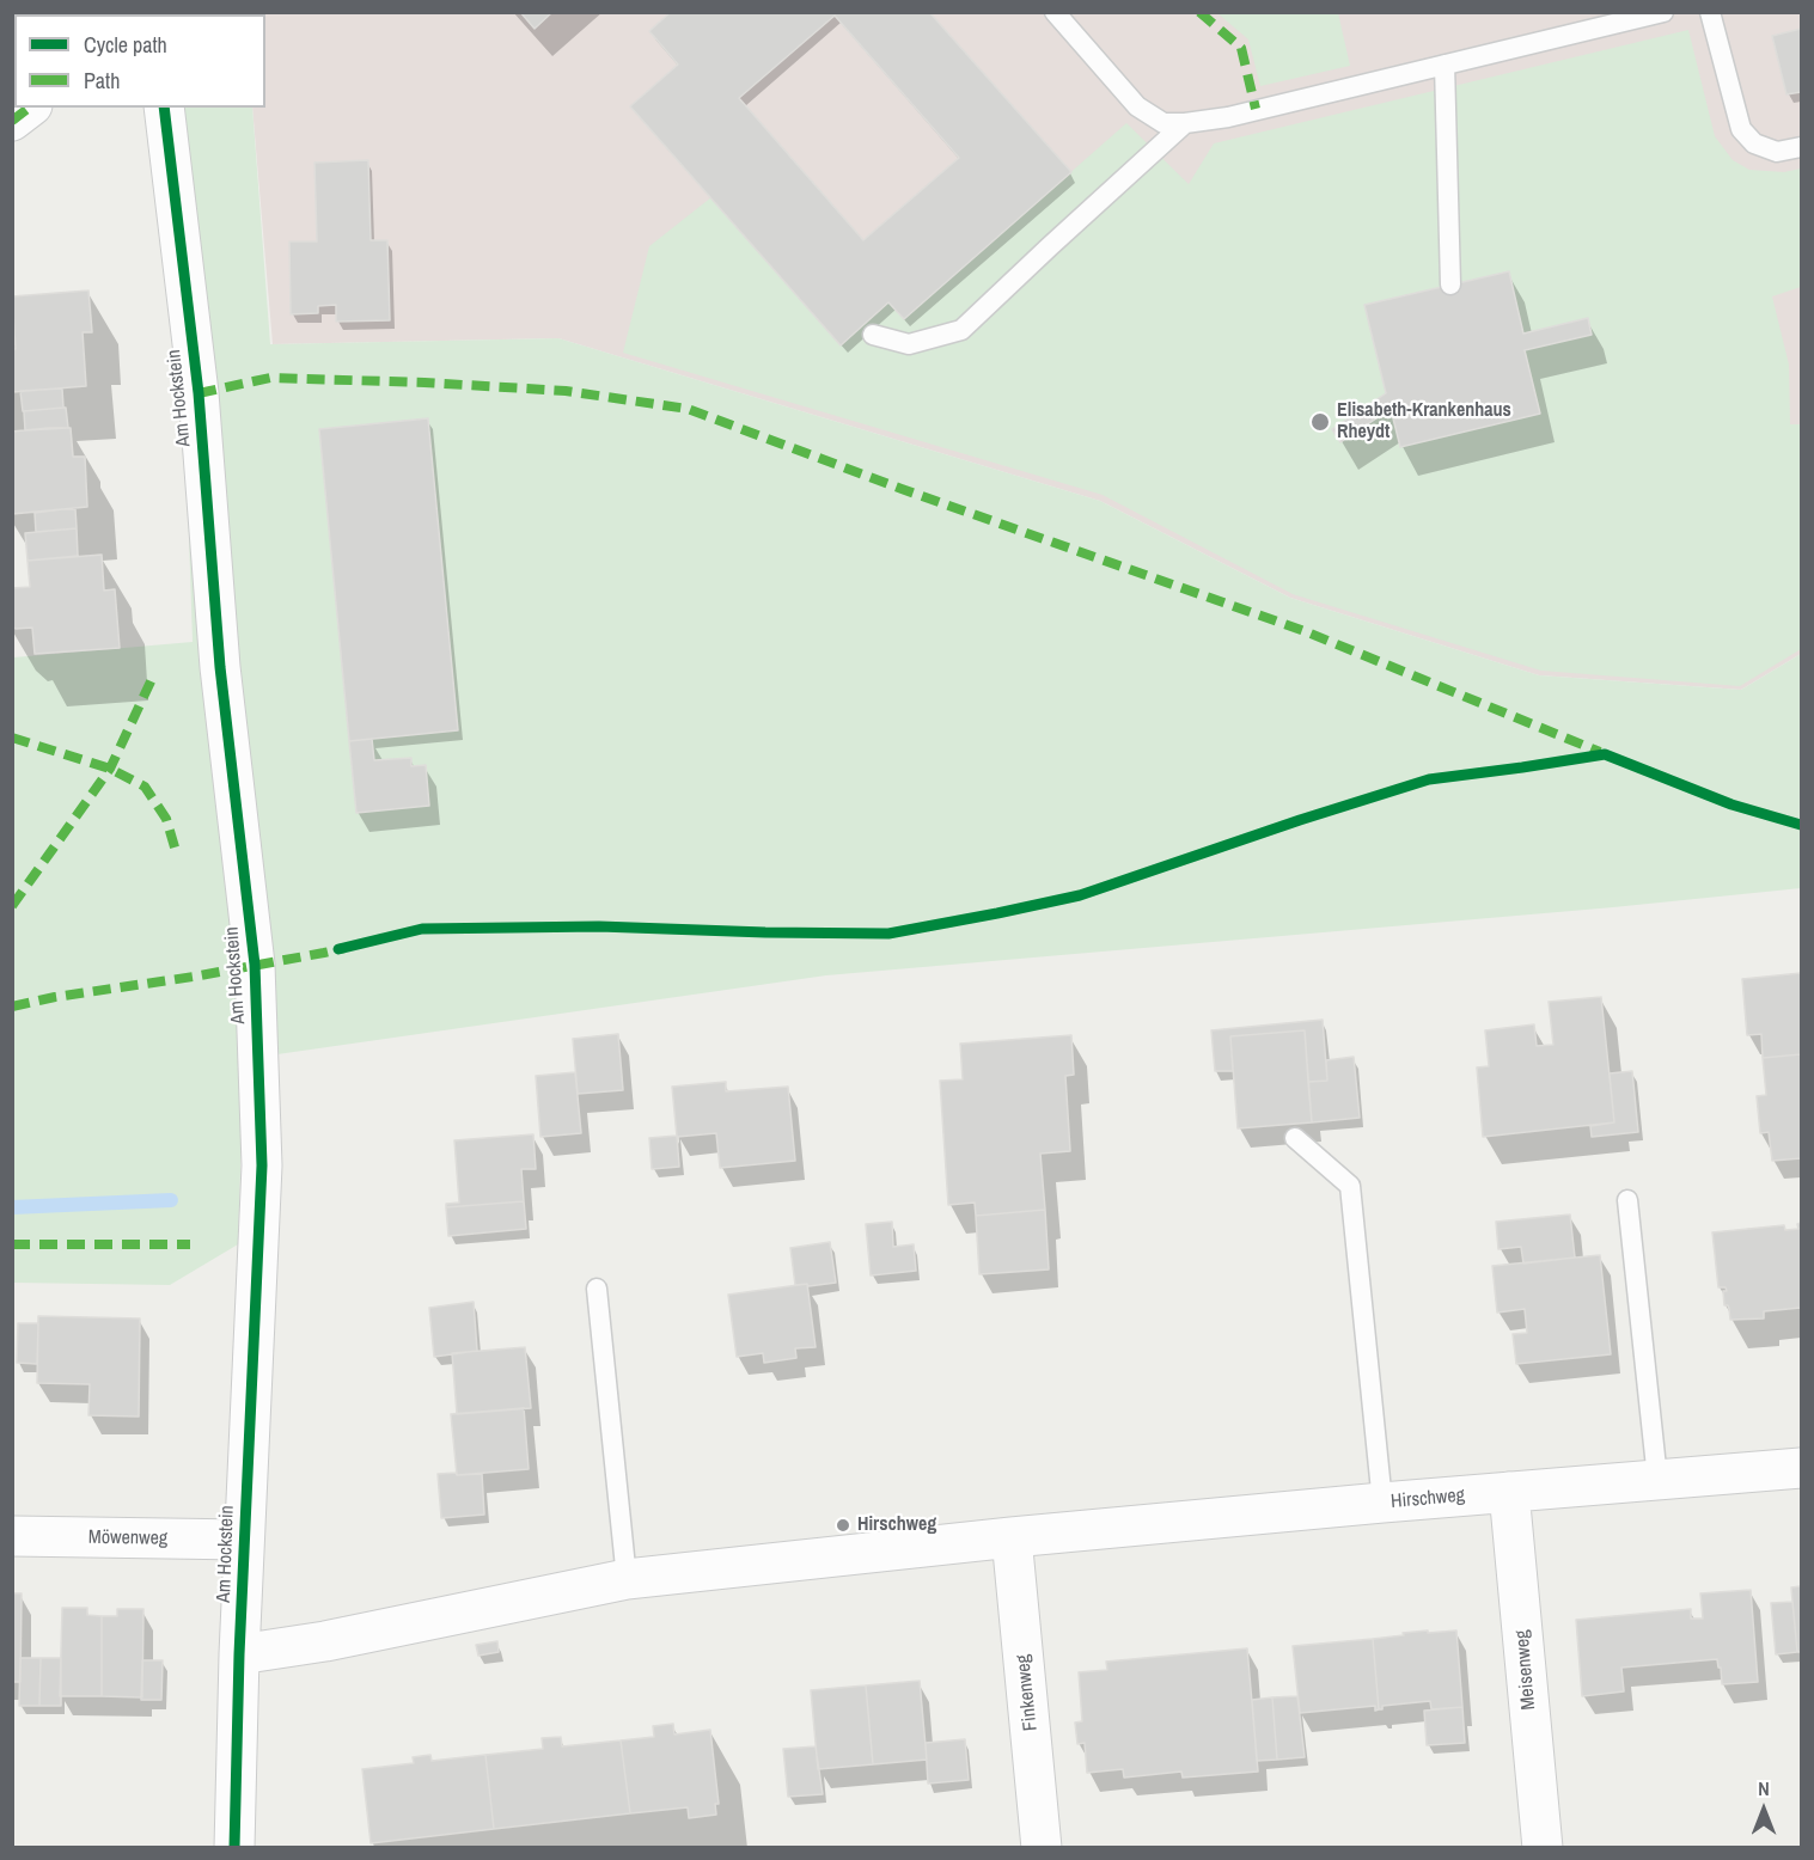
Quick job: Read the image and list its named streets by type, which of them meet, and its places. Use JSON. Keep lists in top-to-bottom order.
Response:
{
  "streets": {
    "street": [
      "Am Hockstein",
      "Hirschweg",
      "Möwenweg",
      "Meisenweg",
      "Finkenweg"
    ]
  },
  "crossings": [
    ["Am Hockstein", "Hirschweg"],
    ["Am Hockstein", "Möwenweg"],
    ["Hirschweg", "Meisenweg"],
    ["Hirschweg", "Finkenweg"]
  ],
  "places": ["Elisabeth-Krankenhaus Rheydt", "Hirschweg"],
  "legend": ["Cycle path", "Path"],
  "north": "top"
}
